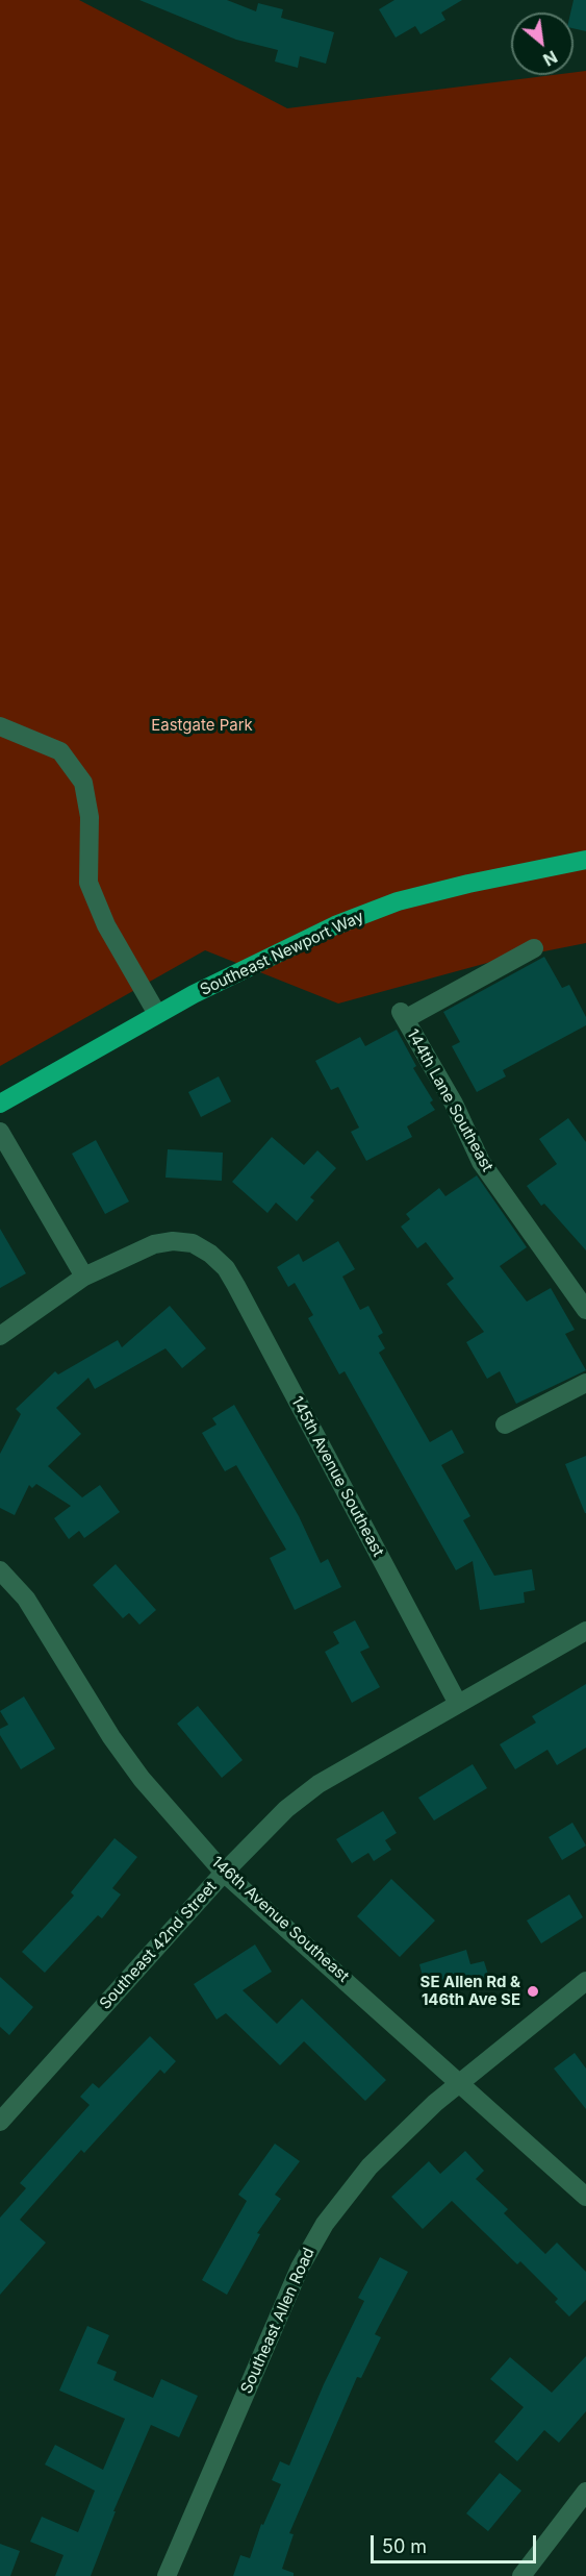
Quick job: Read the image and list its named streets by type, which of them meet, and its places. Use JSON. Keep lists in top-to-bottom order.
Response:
{
  "streets": {
    "main road": ["Southeast Newport Way"],
    "street": [
      "144th Lane Southeast",
      "145th Avenue Southeast",
      "146th Avenue Southeast",
      "Southeast 42nd Street",
      "Southeast Allen Road"
    ]
  },
  "crossings": [
    ["145th Avenue Southeast", "Southeast 42nd Street"],
    ["146th Avenue Southeast", "Southeast 42nd Street"],
    ["146th Avenue Southeast", "Southeast Allen Road"]
  ],
  "parks": ["Eastgate Park"],
  "places": ["SE Allen Rd & 146th Ave SE"],
  "scale_bar": "50 m",
  "north": "bottom right"
}
